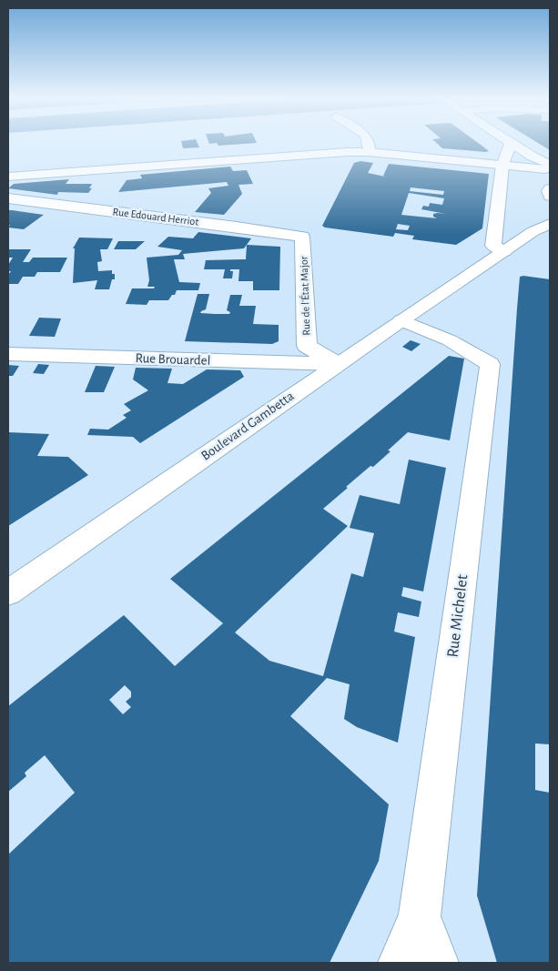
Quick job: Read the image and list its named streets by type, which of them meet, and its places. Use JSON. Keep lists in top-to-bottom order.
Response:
{
  "streets": {
    "street": [
      "Rue Edouard Herriot",
      "Rue de l'État Major",
      "Rue Brouardel",
      "Boulevard Gambetta",
      "Rue Michelet"
    ]
  },
  "crossings": [
    ["Rue Edouard Herriot", "Rue de l'État Major"],
    ["Rue de l'État Major", "Rue Brouardel"],
    ["Rue de l'État Major", "Boulevard Gambetta"],
    ["Rue Brouardel", "Boulevard Gambetta"],
    ["Boulevard Gambetta", "Rue Michelet"]
  ]
}
